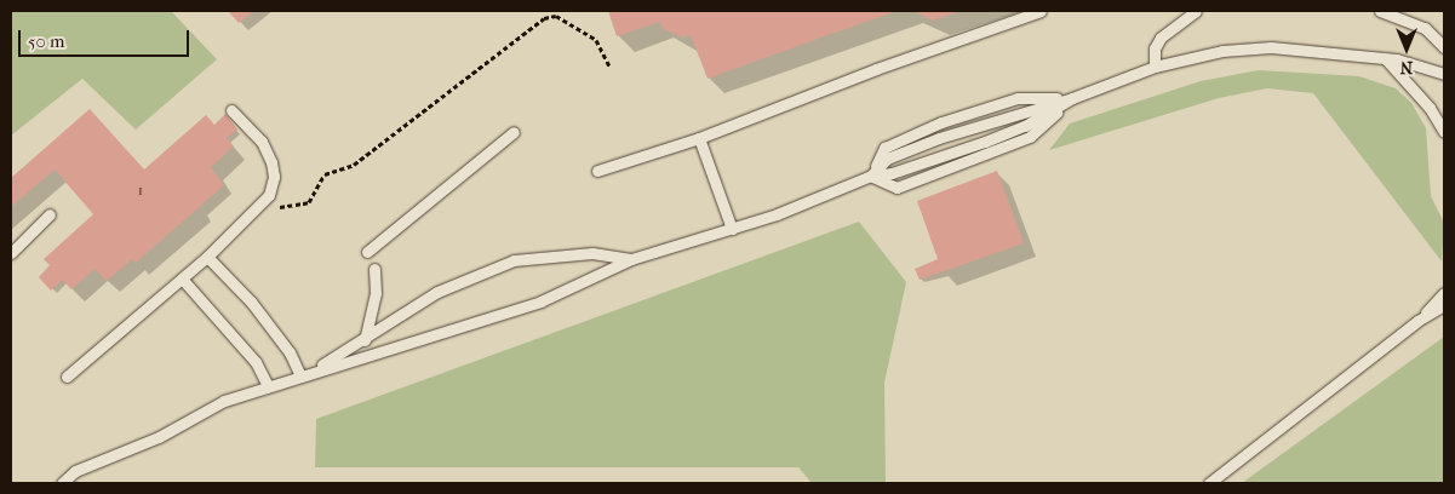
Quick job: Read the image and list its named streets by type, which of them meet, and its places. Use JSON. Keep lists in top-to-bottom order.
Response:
{
  "house_numbers": ["1"],
  "scale_bar": "50 m",
  "north": "bottom"
}
